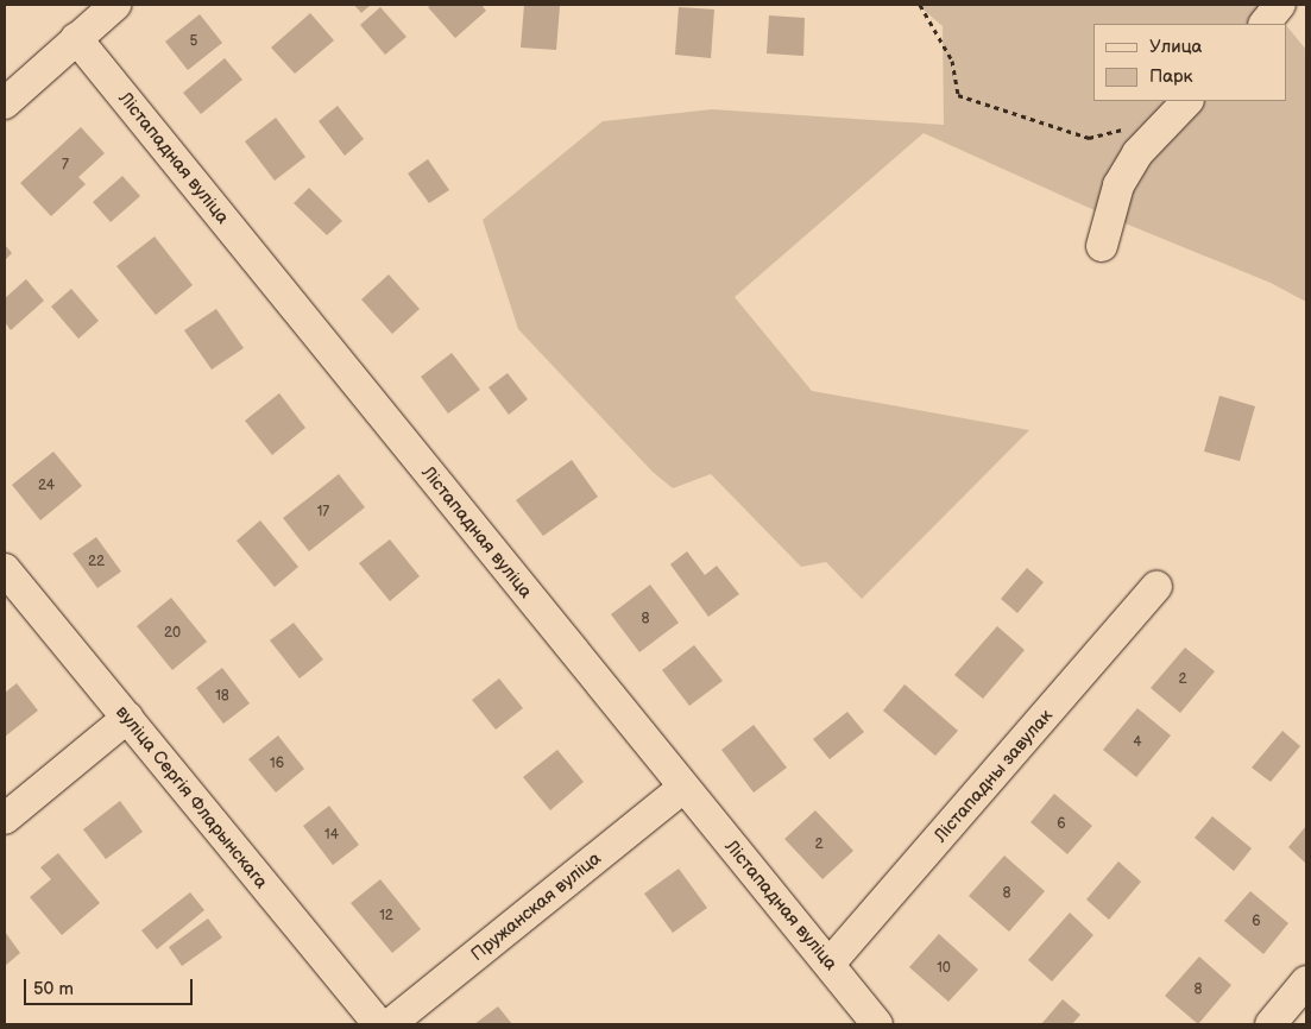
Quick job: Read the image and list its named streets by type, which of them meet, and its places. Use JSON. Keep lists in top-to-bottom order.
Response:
{
  "streets": {
    "street": [
      "Лістападная вуліца",
      "Лістападны завулак",
      "вуліца Сергія Фларынскага",
      "Пружанская вуліца"
    ]
  },
  "crossings": [
    ["Лістападная вуліца", "Лістападны завулак"],
    ["Лістападная вуліца", "Пружанская вуліца"]
  ],
  "house_numbers": [
    "5",
    "7",
    "24",
    "17",
    "22",
    "8",
    "20",
    "2",
    "18",
    "4",
    "16",
    "6",
    "14",
    "2",
    "8",
    "12",
    "6",
    "10",
    "8"
  ],
  "legend": ["Улица", "Парк"],
  "scale_bar": "50 m"
}
